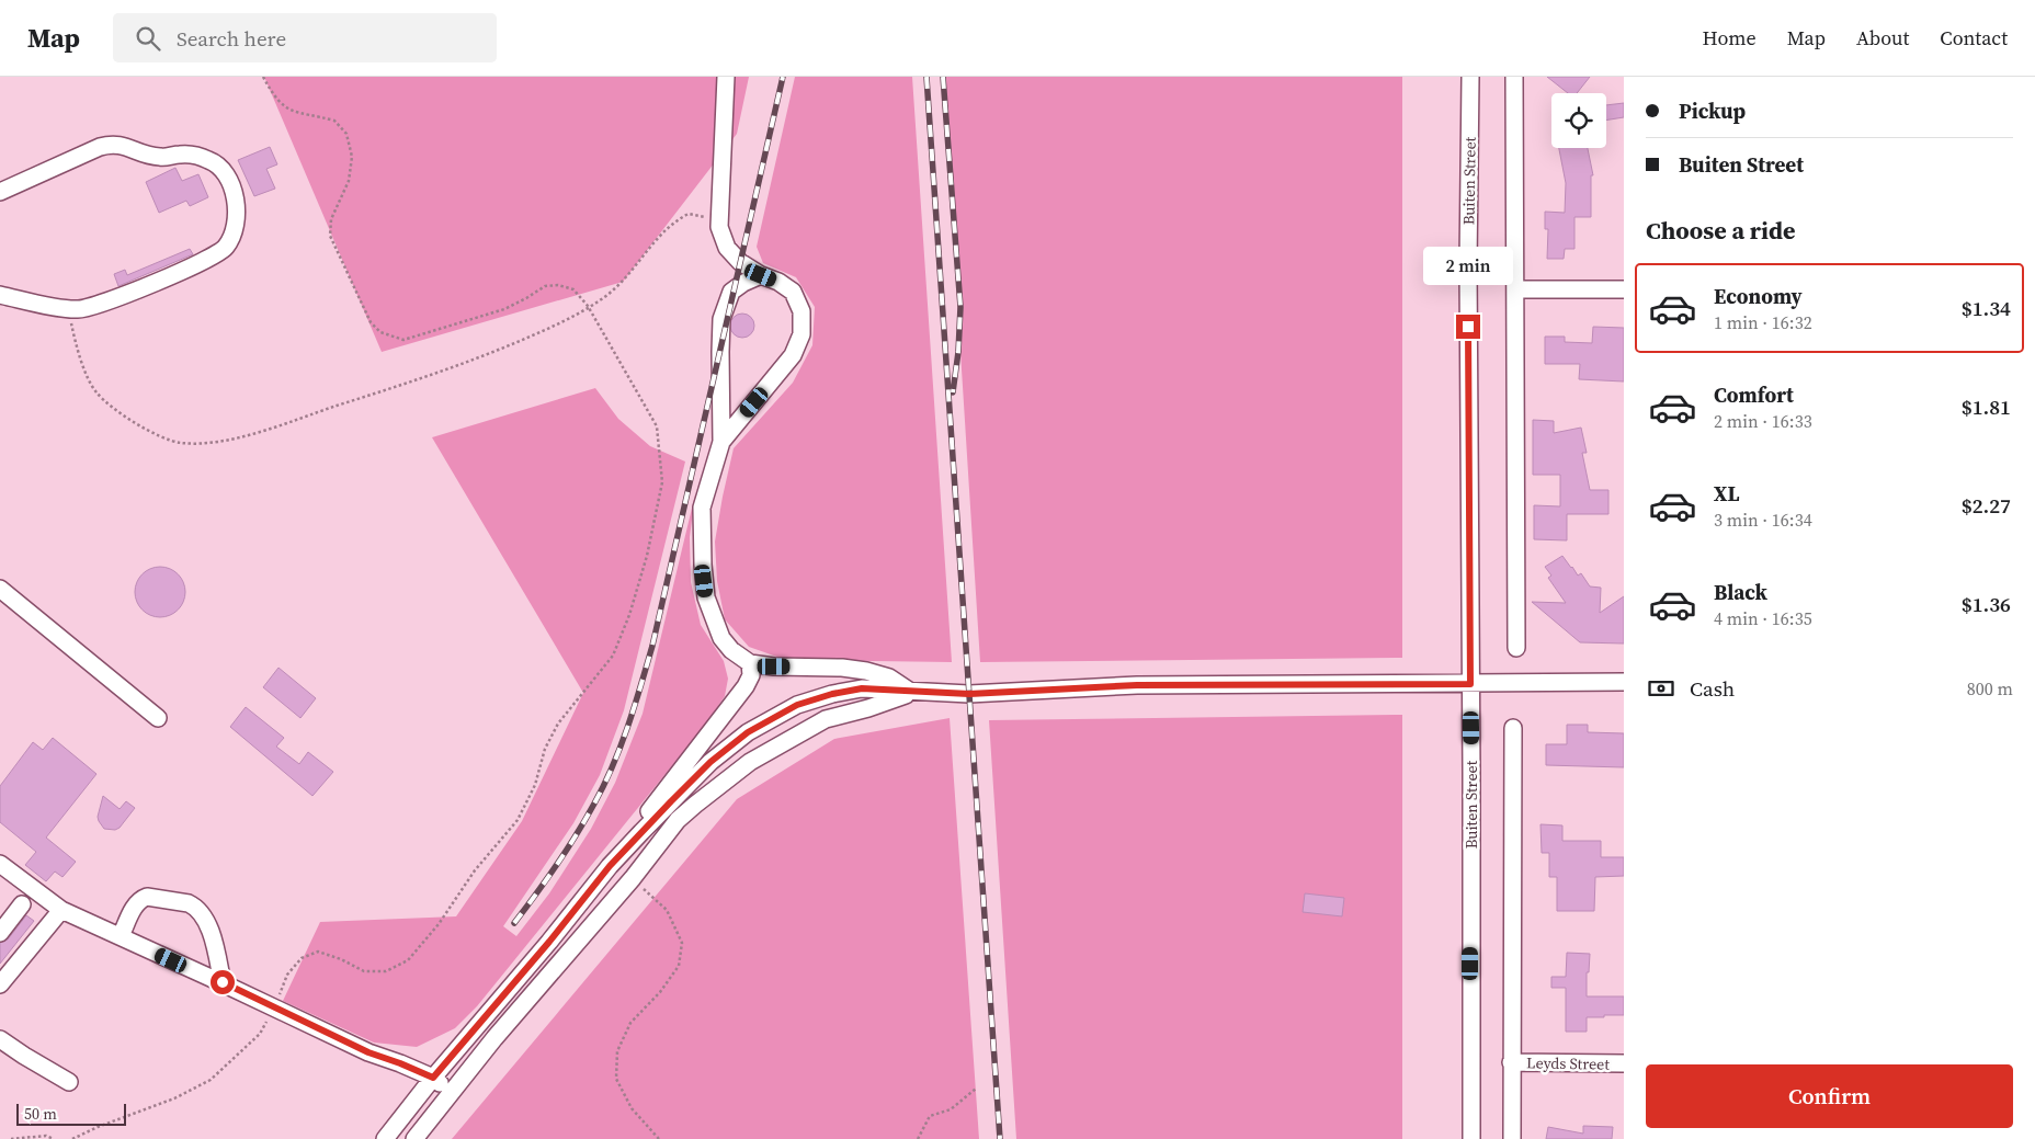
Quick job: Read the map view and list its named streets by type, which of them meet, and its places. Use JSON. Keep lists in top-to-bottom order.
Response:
{
  "streets": {
    "street": ["Buiten Street", "Leyds Street"]
  },
  "scale_bar": "50 m",
  "page": {
    "header": "Map",
    "search": "Search here",
    "nav": [
      "Home",
      "Map",
      "About",
      "Contact"
    ],
    "banner": ["Pickup", "Buiten Street"],
    "heading": "Choose a ride",
    "bubble": "2 min",
    "list": [
      {
        "name": "Economy",
        "note": "1 min · 16:32",
        "value": "$1.34"
      },
      {
        "name": "Comfort",
        "note": "2 min · 16:33",
        "value": "$1.81"
      },
      {
        "name": "XL",
        "note": "3 min · 16:34",
        "value": "$2.27"
      },
      {
        "name": "Black",
        "note": "4 min · 16:35",
        "value": "$1.36"
      }
    ],
    "pay": ["Cash", "800 m"],
    "buttons": "Confirm",
    "scale": "50 m"
  }
}
